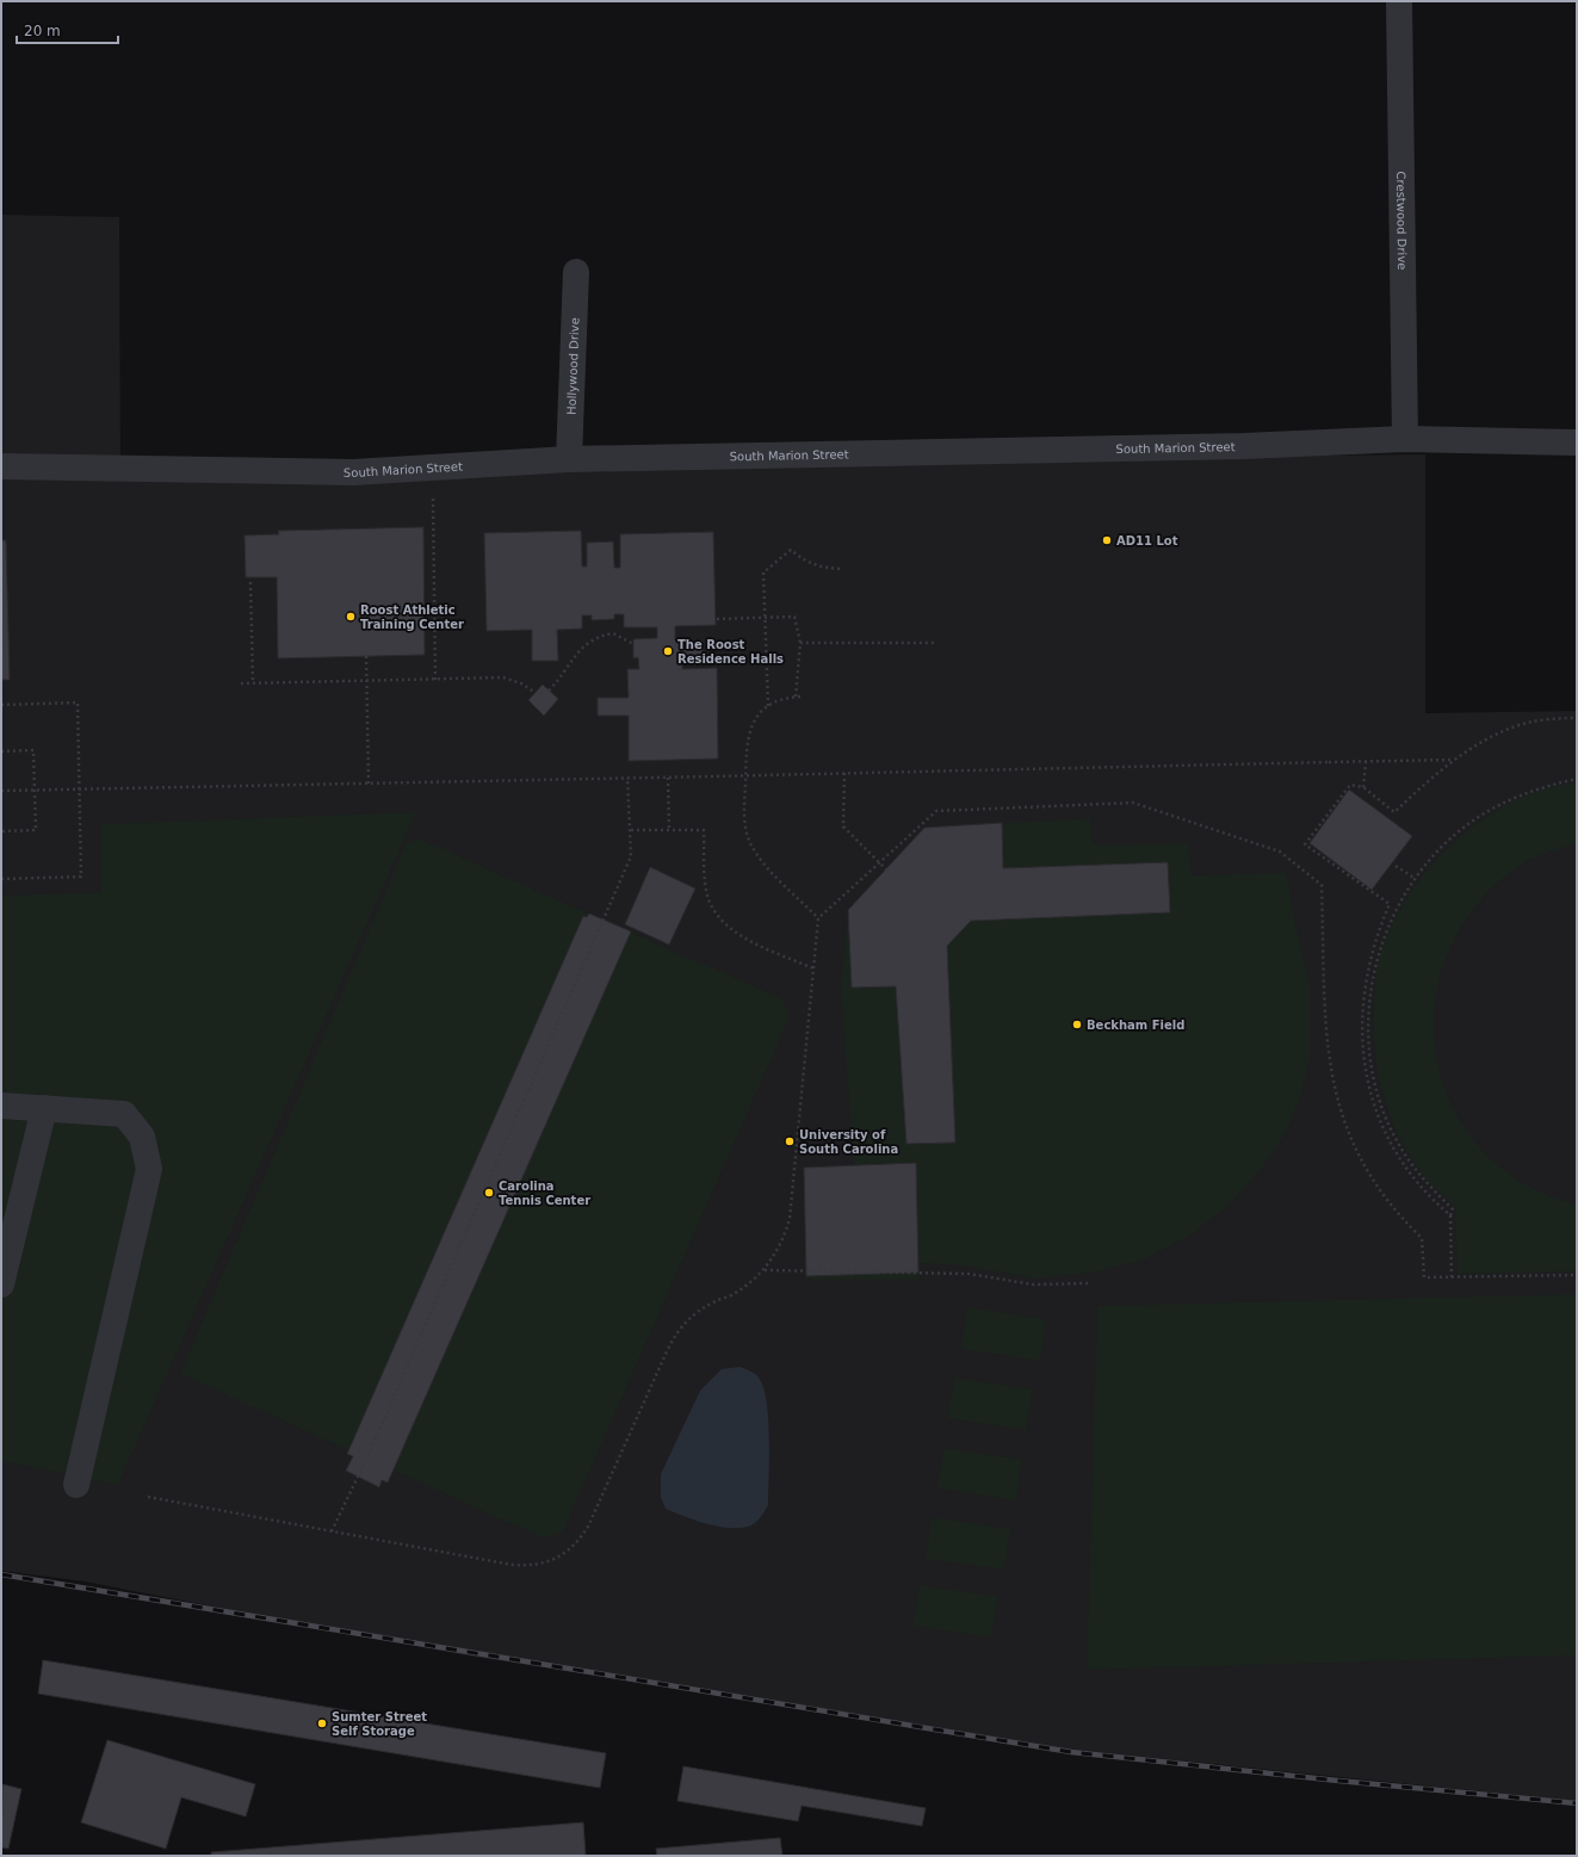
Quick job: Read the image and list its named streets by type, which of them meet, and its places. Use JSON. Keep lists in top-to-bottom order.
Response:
{
  "streets": {
    "street": ["Crestwood Drive", "Hollywood Drive", "South Marion Street"]
  },
  "crossings": [
    ["Crestwood Drive", "South Marion Street"],
    ["Hollywood Drive", "South Marion Street"]
  ],
  "places": [
    "AD11 Lot",
    "Roost Athletic Training Center",
    "The Roost Residence Halls",
    "Beckham Field",
    "University of South Carolina",
    "Carolina Tennis Center",
    "Sumter Street Self Storage"
  ],
  "scale_bar": "20 m"
}
